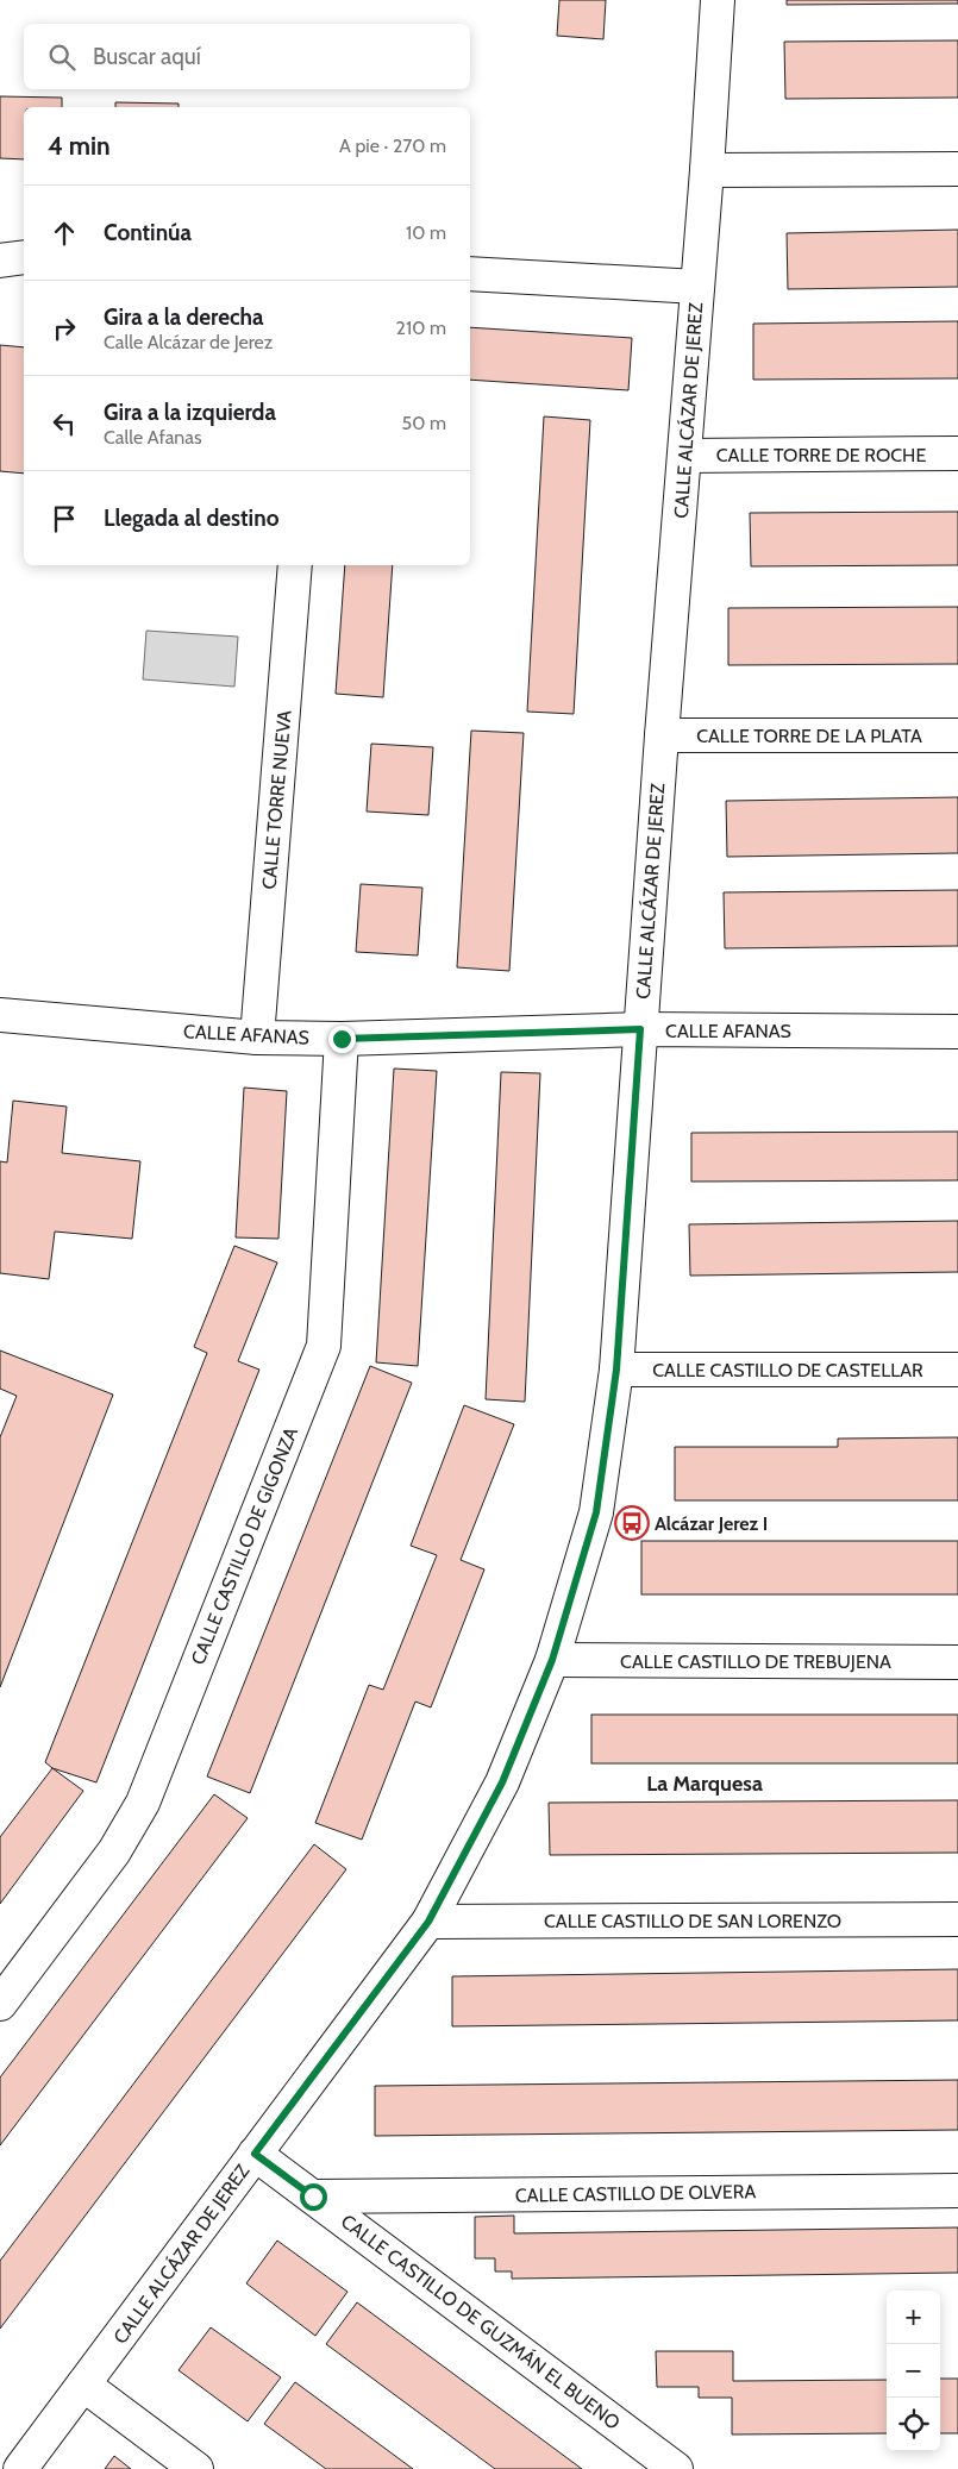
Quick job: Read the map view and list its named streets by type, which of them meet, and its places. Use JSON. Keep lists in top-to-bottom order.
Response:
{
  "streets": {
    "street": [
      "CALLE ALCÁZAR DE JEREZ",
      "CALLE TORRE DE ROCHE",
      "CALLE TORRE DE LA PLATA",
      "CALLE TORRE NUEVA",
      "CALLE AFANAS",
      "CALLE CASTILLO DE CASTELLAR",
      "CALLE CASTILLO DE GIGONZA",
      "CALLE CASTILLO DE TREBUJENA",
      "CALLE CASTILLO DE SAN LORENZO",
      "CALLE CASTILLO DE OLVERA",
      "CALLE CASTILLO DE GUZMÁN EL BUENO"
    ]
  },
  "crossings": [
    ["CALLE ALCÁZAR DE JEREZ", "CALLE TORRE DE ROCHE"],
    ["CALLE ALCÁZAR DE JEREZ", "CALLE TORRE DE LA PLATA"],
    ["CALLE ALCÁZAR DE JEREZ", "CALLE AFANAS"],
    ["CALLE ALCÁZAR DE JEREZ", "CALLE CASTILLO DE CASTELLAR"],
    ["CALLE ALCÁZAR DE JEREZ", "CALLE CASTILLO DE TREBUJENA"],
    ["CALLE ALCÁZAR DE JEREZ", "CALLE CASTILLO DE SAN LORENZO"],
    ["CALLE ALCÁZAR DE JEREZ", "CALLE CASTILLO DE GUZMÁN EL BUENO"],
    ["CALLE TORRE NUEVA", "CALLE AFANAS"],
    ["CALLE AFANAS", "CALLE CASTILLO DE GIGONZA"],
    ["CALLE CASTILLO DE OLVERA", "CALLE CASTILLO DE GUZMÁN EL BUENO"]
  ],
  "districts": ["La Marquesa"],
  "places": {
    "bus stop": ["Alcázar Jerez I"]
  },
  "page": {
    "search": "Buscar aquí",
    "heading": ["4 min", "A pie · 270 m"],
    "list": [
      ["Continúa", "10 m"],
      ["Gira a la derecha", "Calle Alcázar de Jerez", "210 m"],
      ["Gira a la izquierda", "Calle Afanas", "50 m"],
      "Llegada al destino"
    ],
    "map_buttons": ["+", "−"]
  }
}
